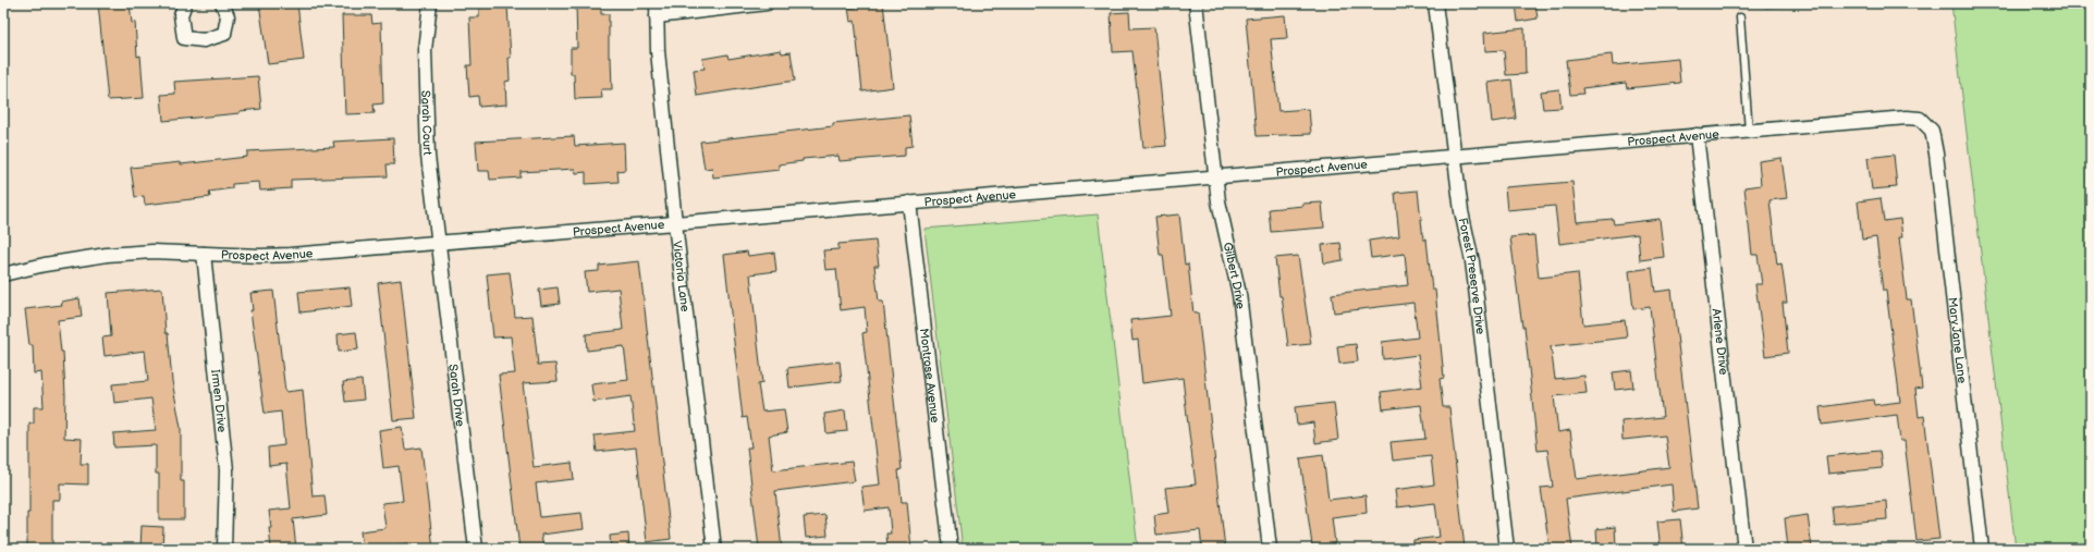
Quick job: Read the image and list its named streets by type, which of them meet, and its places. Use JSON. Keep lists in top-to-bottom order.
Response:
{
  "streets": {
    "street": [
      "Sarah Court",
      "Prospect Avenue",
      "Gilbert Drive",
      "Forest Preserve Drive",
      "Victoria Lane",
      "Mary Jane Lane",
      "Arlene Drive",
      "Montrose Avenue",
      "Sarah Drive",
      "Irmen Drive"
    ]
  },
  "crossings": [
    ["Sarah Court", "Prospect Avenue"],
    ["Sarah Court", "Sarah Drive"],
    ["Prospect Avenue", "Gilbert Drive"],
    ["Prospect Avenue", "Forest Preserve Drive"],
    ["Prospect Avenue", "Victoria Lane"],
    ["Prospect Avenue", "Mary Jane Lane"],
    ["Prospect Avenue", "Arlene Drive"],
    ["Prospect Avenue", "Montrose Avenue"],
    ["Prospect Avenue", "Sarah Drive"],
    ["Prospect Avenue", "Irmen Drive"]
  ]
}
